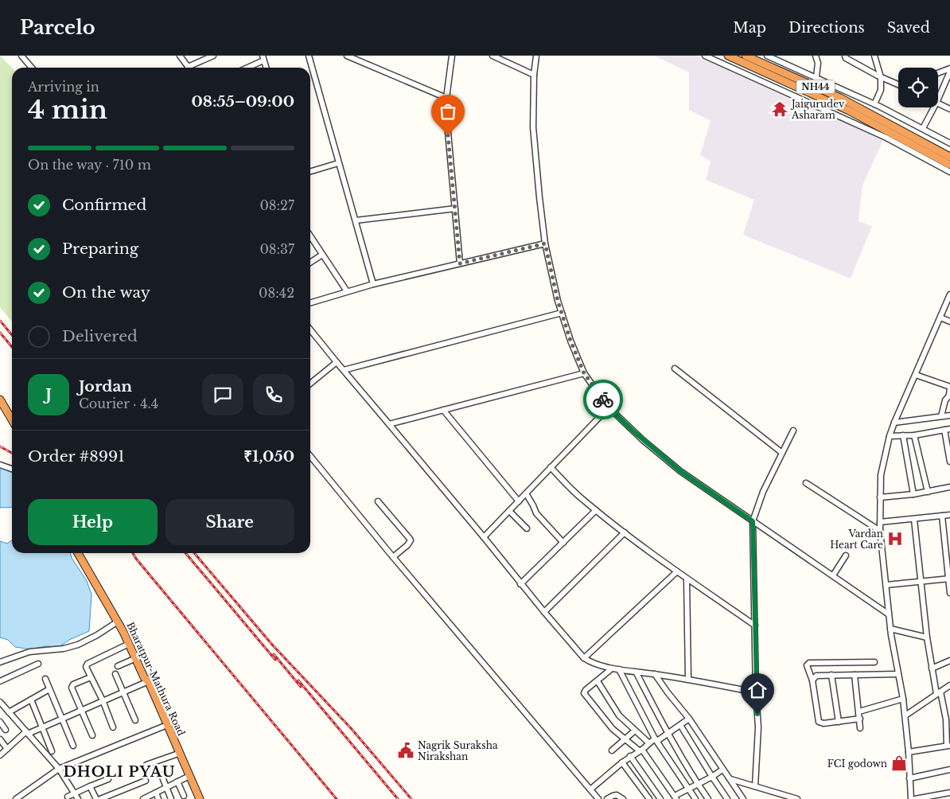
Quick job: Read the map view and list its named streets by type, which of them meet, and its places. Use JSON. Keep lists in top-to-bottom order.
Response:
{
  "streets": {
    "highway": ["NH44", "Bharatpur-Mathura Road"]
  },
  "districts": ["DHOLI PYAU"],
  "places": {
    "temple": ["Jaigurudev Asharam"],
    "hospital": ["Vardan Heart Care"],
    "public building": ["Nagrik Suraksha Nirakshan"],
    "shop": ["FCI godown"]
  },
  "page": {
    "header": "Parcelo",
    "nav": ["Map", "Directions", "Saved"],
    "heading": ["4 min", "Arriving in", "08:55–09:00"],
    "panel": [
      "Jordan",
      "Courier · 4.4",
      "Order #8991",
      "₹1,050"
    ],
    "bar": "On the way · 710 m",
    "list": [
      ["Confirmed", "08:27"],
      ["Preparing", "08:37"],
      ["On the way", "08:42"],
      "Delivered"
    ],
    "round": "J",
    "buttons": ["Help", "Share"]
  }
}
